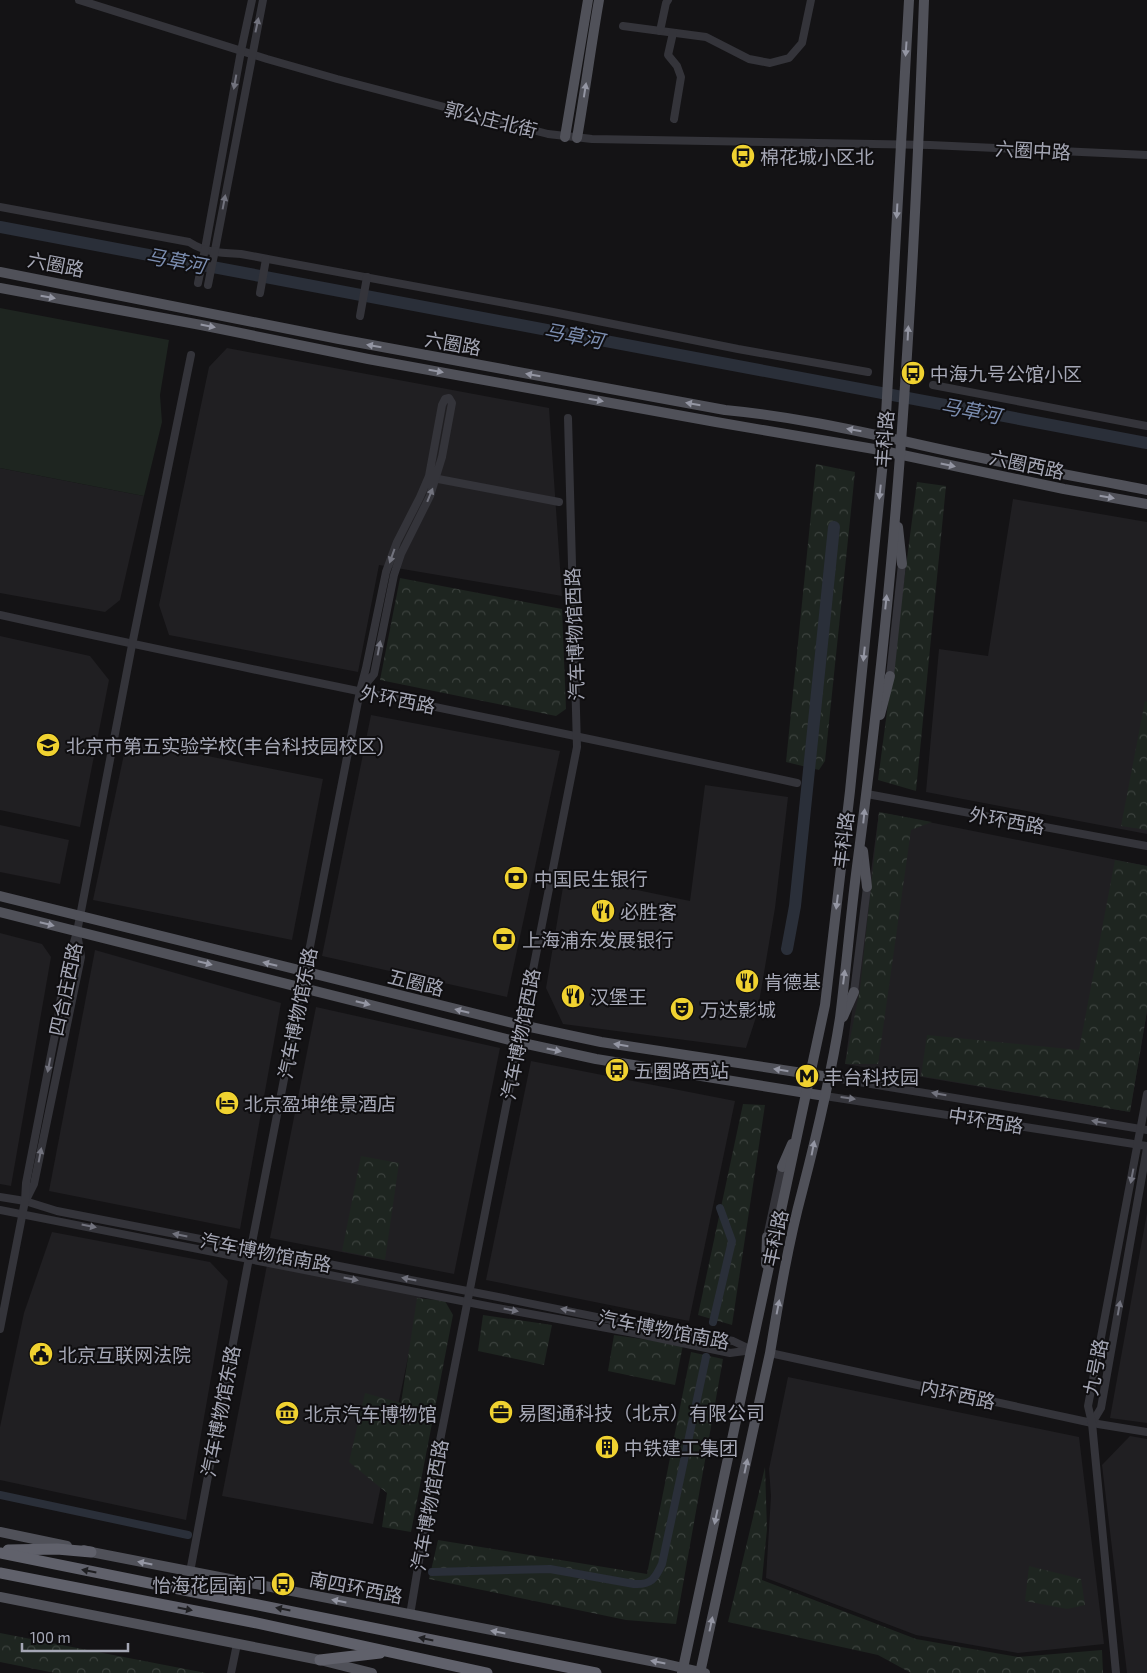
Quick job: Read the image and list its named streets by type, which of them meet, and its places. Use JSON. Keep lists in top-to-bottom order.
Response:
{
  "streets": {
    "highway": ["南四环西路"],
    "main road": [
      "六圈路",
      "丰科路",
      "六圈西路",
      "五圈路"
    ],
    "street": [
      "郭公庄北街",
      "六圈中路",
      "汽车博物馆西路",
      "外环西路",
      "四合庄西路",
      "汽车博物馆东路",
      "中环西路",
      "汽车博物馆南路",
      "九号路",
      "内环西路"
    ]
  },
  "crossings": [
    ["郭公庄北街", "六圈中路"],
    ["郭公庄北街", "丰科路"],
    ["六圈中路", "丰科路"],
    ["六圈路", "丰科路"],
    ["六圈路", "六圈西路"],
    ["丰科路", "六圈西路"],
    ["丰科路", "外环西路"],
    ["丰科路", "五圈路"],
    ["丰科路", "中环西路"],
    ["丰科路", "汽车博物馆南路"],
    ["丰科路", "内环西路"],
    ["丰科路", "南四环西路"],
    ["汽车博物馆西路", "外环西路"],
    ["汽车博物馆西路", "五圈路"],
    ["汽车博物馆西路", "汽车博物馆南路"],
    ["汽车博物馆西路", "南四环西路"],
    ["外环西路", "汽车博物馆东路"],
    ["五圈路", "四合庄西路"],
    ["五圈路", "汽车博物馆东路"],
    ["五圈路", "中环西路"],
    ["四合庄西路", "汽车博物馆南路"],
    ["汽车博物馆东路", "汽车博物馆南路"],
    ["汽车博物馆东路", "南四环西路"],
    ["中环西路", "九号路"],
    ["九号路", "内环西路"]
  ],
  "water": ["马草河"],
  "places": {
    "bus stop": [
      "棉花城小区北",
      "中海九号公馆小区",
      "五圈路西站",
      "怡海花园南门"
    ],
    "school or university": ["北京市第五实验学校(丰台科技园校区)"],
    "bank": ["中国民生银行", "上海浦东发展银行"],
    "restaurant": ["必胜客", "肯德基", "汉堡王"],
    "theatre": ["万达影城"],
    "metro station": ["丰台科技园"],
    "hotel": ["北京盈坤维景酒店"],
    "public building": ["北京互联网法院"],
    "office": ["易图通科技（北京）有限公司"],
    "museum": ["北京汽车博物馆"],
    "building": ["中铁建工集团"]
  },
  "scale_bar": "100 m"
}
